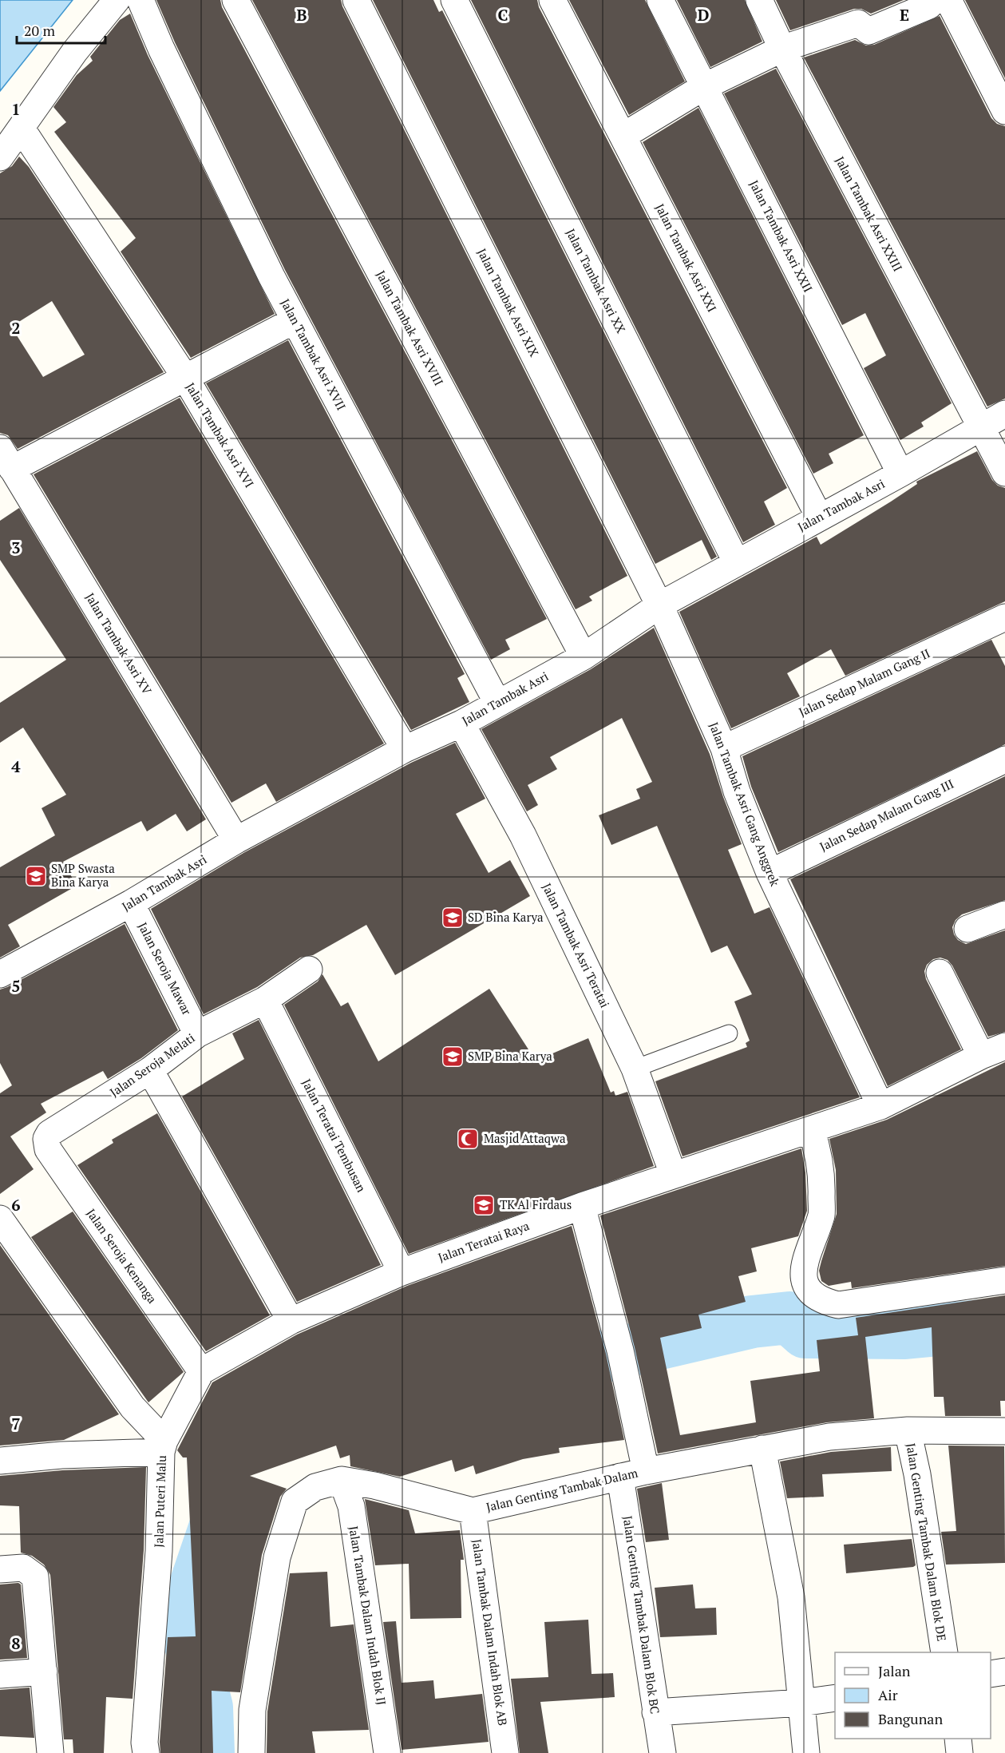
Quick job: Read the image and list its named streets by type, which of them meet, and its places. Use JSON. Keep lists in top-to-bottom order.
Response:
{
  "streets": {
    "street": [
      "Jalan Tambak Asri XXIII",
      "Jalan Tambak Asri XXII",
      "Jalan Tambak Asri XXI",
      "Jalan Tambak Asri XX",
      "Jalan Tambak Asri XIX",
      "Jalan Tambak Asri XVIII",
      "Jalan Tambak Asri XVII",
      "Jalan Tambak Asri XVI",
      "Jalan Tambak Asri",
      "Jalan Tambak Asri XV",
      "Jalan Sedap Malam Gang II",
      "Jalan Tambak Asri Gang Anggrek",
      "Jalan Sedap Malam Gang III",
      "Jalan Tambak Asri Teratai",
      "Jalan Seroja Mawar",
      "Jalan Seroja Melati",
      "Jalan Teratai Tembusan",
      "Jalan Teratai Raya",
      "Jalan Seroja Kenanga",
      "Jalan Genting Tambak Dalam",
      "Jalan Puteri Malu",
      "Jalan Genting Tambak Dalam Blok DE",
      "Jalan Genting Tambak Dalam Blok BC",
      "Jalan Tambak Dalam Indah Blok IJ",
      "Jalan Tambak Dalam Indah Blok AB"
    ]
  },
  "crossings": [
    ["Jalan Tambak Asri XXIII", "Jalan Tambak Asri"],
    ["Jalan Tambak Asri XXII", "Jalan Tambak Asri"],
    ["Jalan Tambak Asri XXI", "Jalan Tambak Asri"],
    ["Jalan Tambak Asri XX", "Jalan Tambak Asri"],
    ["Jalan Tambak Asri XIX", "Jalan Tambak Asri"],
    ["Jalan Tambak Asri XIX", "Jalan Tambak Asri Gang Anggrek"],
    ["Jalan Tambak Asri XVIII", "Jalan Tambak Asri"],
    ["Jalan Tambak Asri XVII", "Jalan Tambak Asri"],
    ["Jalan Tambak Asri XVI", "Jalan Tambak Asri"],
    ["Jalan Tambak Asri", "Jalan Tambak Asri XV"],
    ["Jalan Tambak Asri", "Jalan Tambak Asri Gang Anggrek"],
    ["Jalan Tambak Asri", "Jalan Tambak Asri Teratai"],
    ["Jalan Tambak Asri", "Jalan Seroja Mawar"],
    ["Jalan Sedap Malam Gang II", "Jalan Tambak Asri Gang Anggrek"],
    ["Jalan Tambak Asri Gang Anggrek", "Jalan Sedap Malam Gang III"],
    ["Jalan Tambak Asri Gang Anggrek", "Jalan Teratai Raya"],
    ["Jalan Tambak Asri Teratai", "Jalan Teratai Raya"],
    ["Jalan Seroja Mawar", "Jalan Seroja Melati"],
    ["Jalan Seroja Melati", "Jalan Teratai Tembusan"],
    ["Jalan Seroja Melati", "Jalan Seroja Kenanga"],
    ["Jalan Teratai Tembusan", "Jalan Teratai Raya"],
    ["Jalan Teratai Raya", "Jalan Seroja Kenanga"],
    ["Jalan Genting Tambak Dalam", "Jalan Genting Tambak Dalam Blok DE"],
    ["Jalan Genting Tambak Dalam", "Jalan Genting Tambak Dalam Blok BC"],
    ["Jalan Genting Tambak Dalam", "Jalan Tambak Dalam Indah Blok IJ"],
    ["Jalan Genting Tambak Dalam", "Jalan Tambak Dalam Indah Blok AB"]
  ],
  "places": {
    "school or university": [
      "SMP Swasta Bina Karya",
      "SD Bina Karya",
      "SMP Bina Karya",
      "TK Al Firdaus"
    ],
    "mosque": ["Masjid Attaqwa"]
  },
  "legend": ["Jalan", "Air", "Bangunan"],
  "scale_bar": "20 m",
  "grid": {
    "columns": [
      "B",
      "C",
      "D",
      "E"
    ],
    "rows": [
      "1",
      "2",
      "3",
      "4",
      "5",
      "6",
      "7",
      "8"
    ]
  }
}
